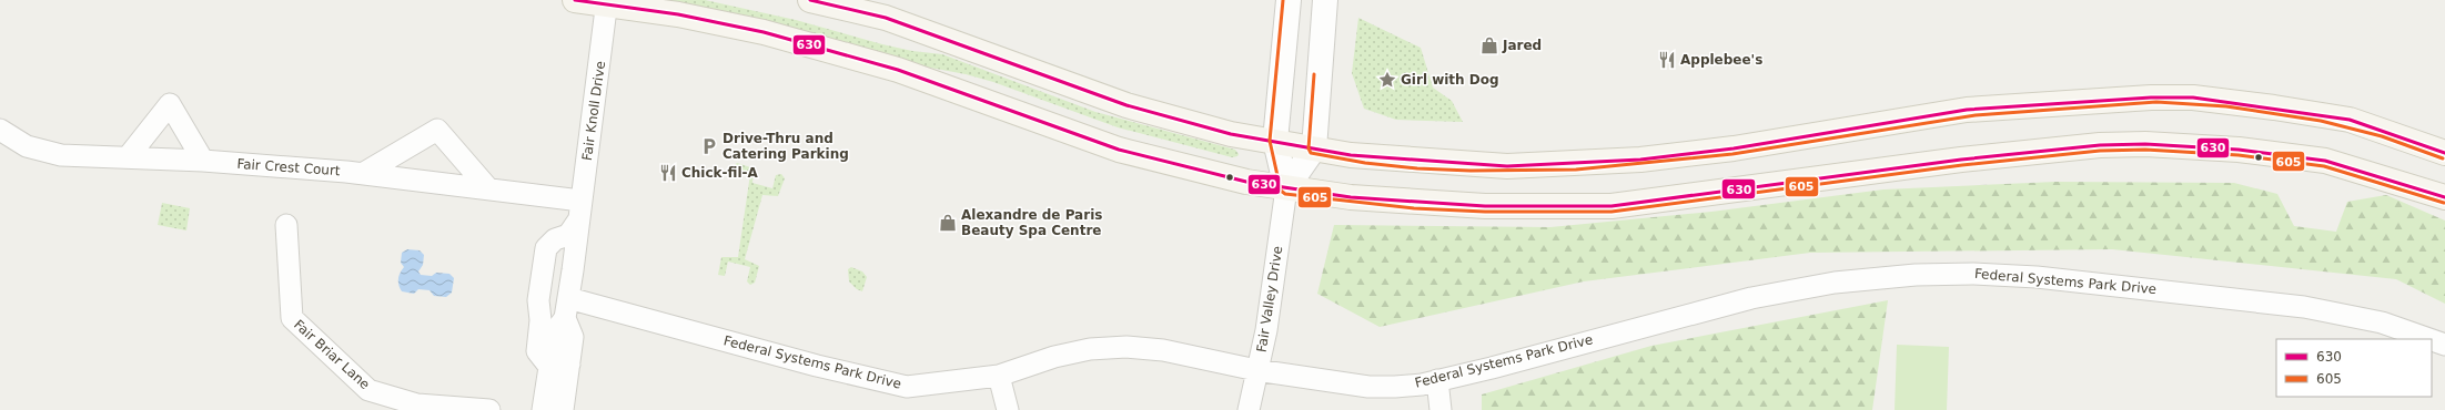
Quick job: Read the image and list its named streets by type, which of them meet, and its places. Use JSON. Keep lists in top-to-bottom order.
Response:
{
  "streets": {
    "street": [
      "Fair Knoll Drive",
      "Fair Crest Court",
      "Federal Systems Park Drive",
      "Fair Valley Drive",
      "Fair Briar Lane"
    ]
  },
  "crossings": [
    ["Fair Knoll Drive", "Fair Crest Court"],
    ["Fair Knoll Drive", "Federal Systems Park Drive"],
    ["Federal Systems Park Drive", "Fair Valley Drive"]
  ],
  "places": {
    "shop": ["Jared", "Alexandre de Paris Beauty Spa Centre"],
    "restaurant": ["Applebee's", "Chick-fil-A"],
    "place": ["Girl with Dog"],
    "parking": ["Drive-Thru and Catering Parking"]
  },
  "lines": ["transit line 630", "transit line 605"],
  "legend": ["630", "605"]
}
